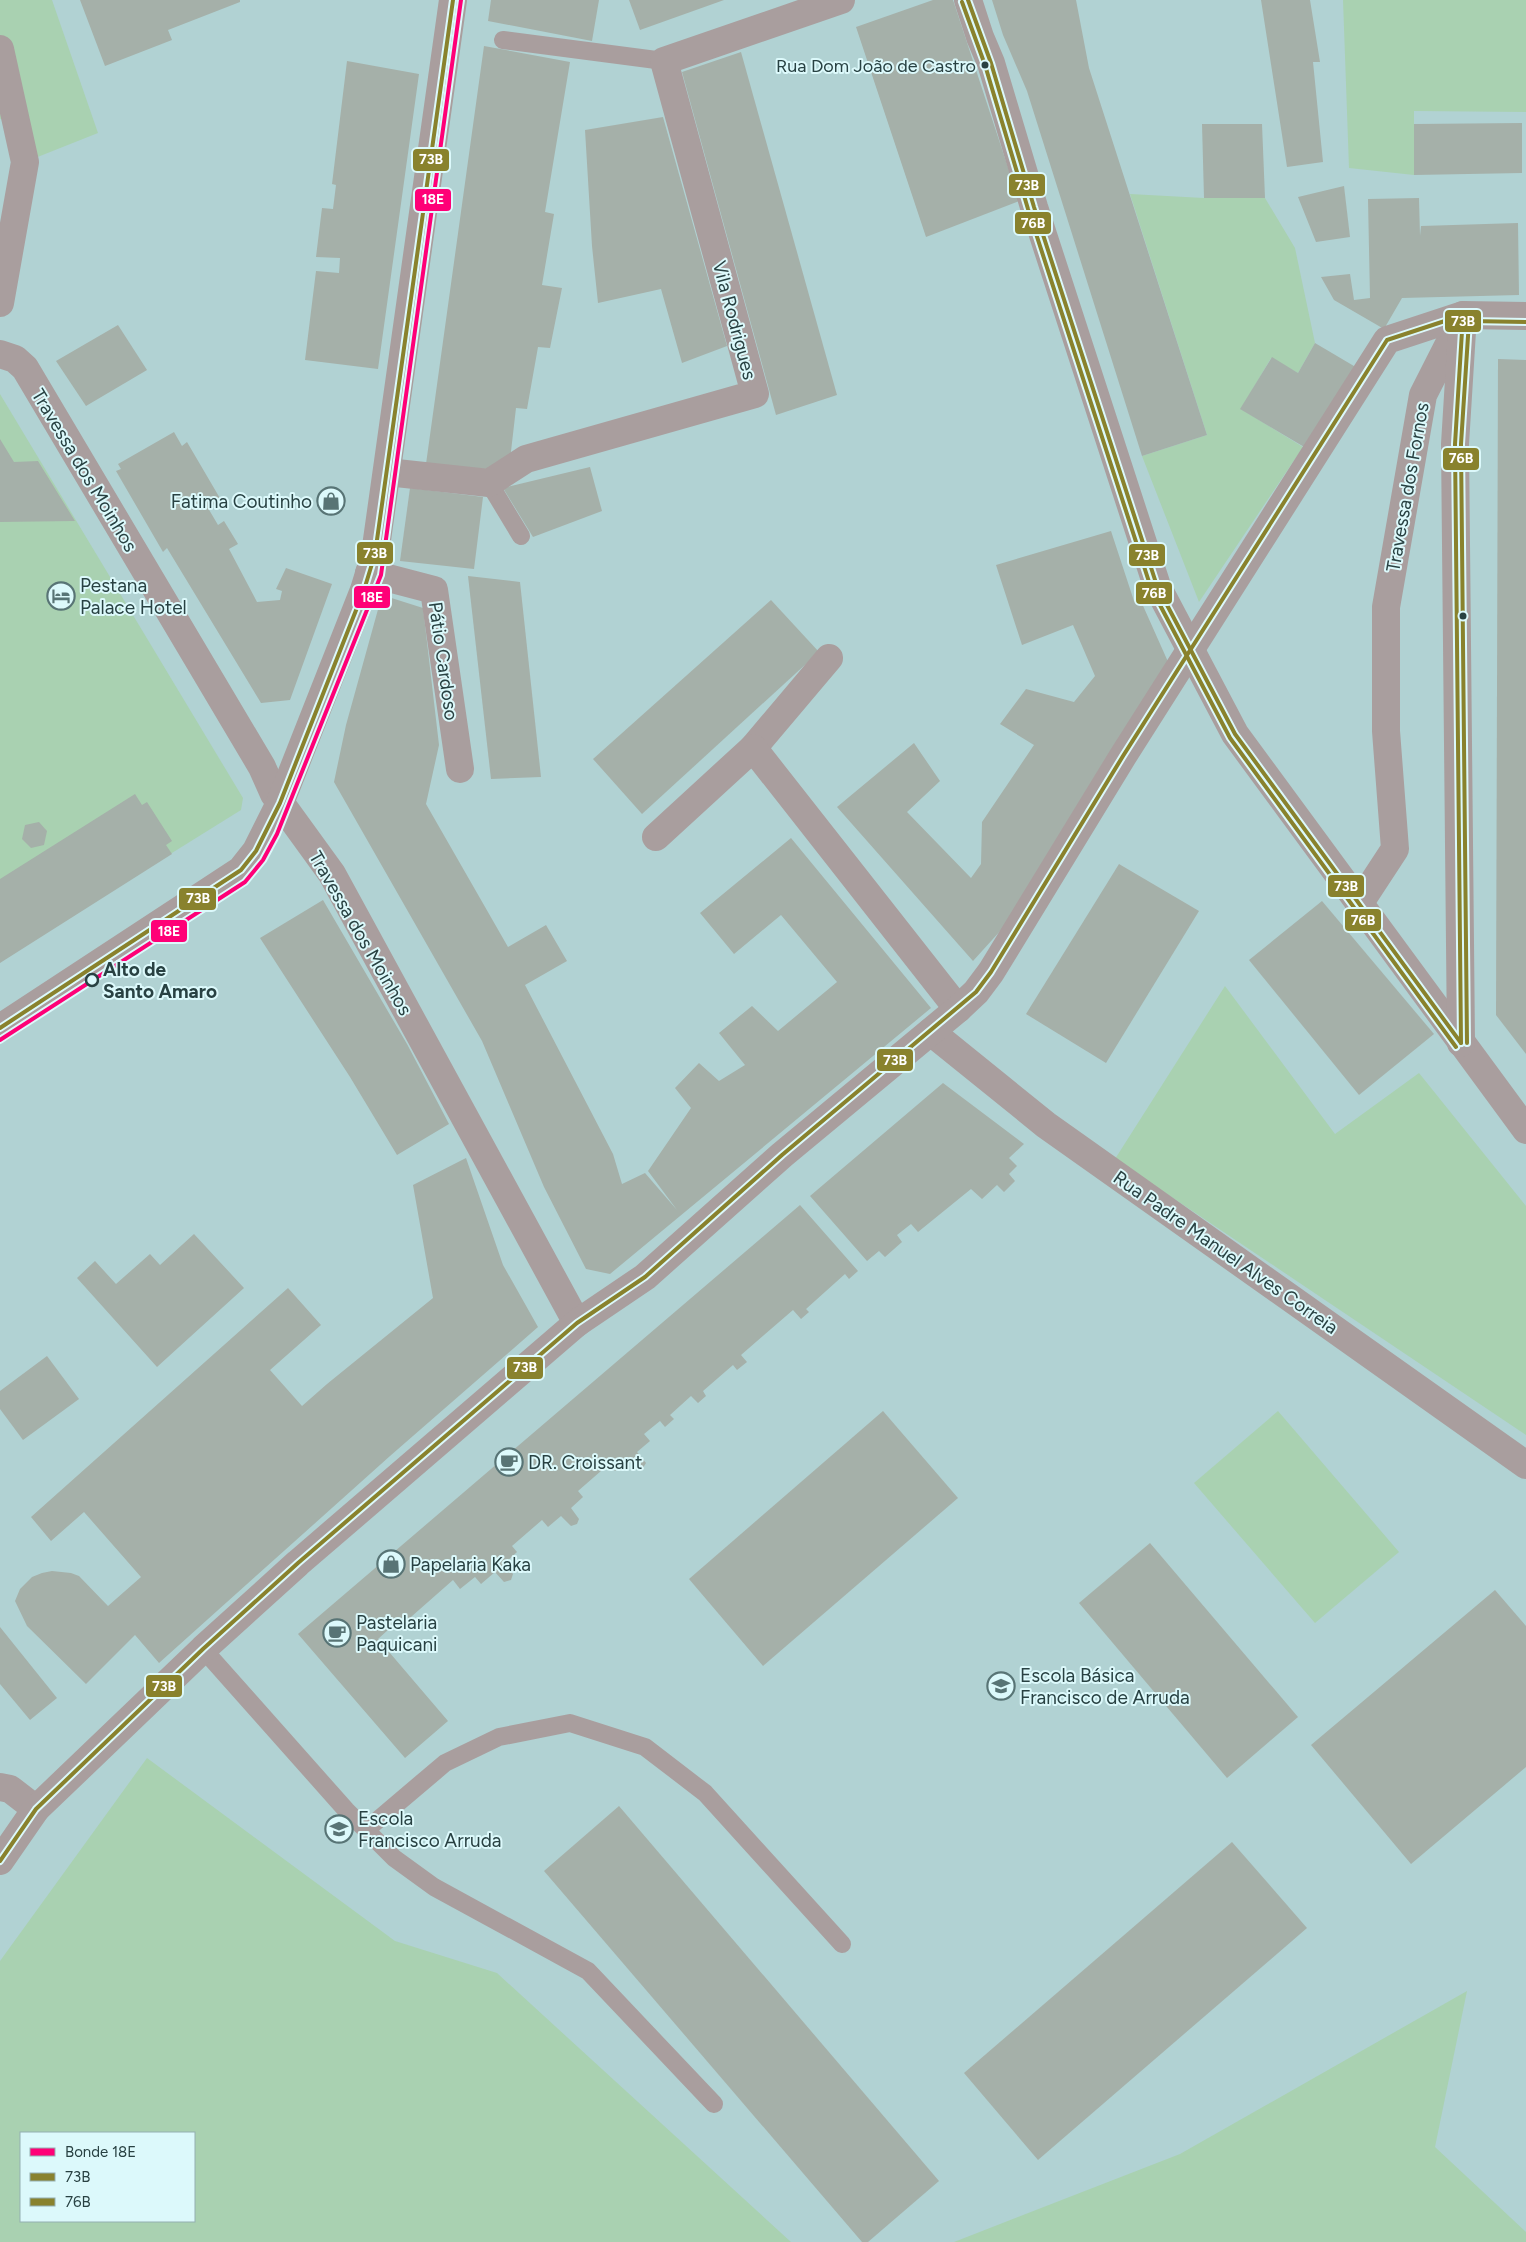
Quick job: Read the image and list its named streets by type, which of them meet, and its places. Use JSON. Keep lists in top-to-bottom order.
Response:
{
  "streets": {
    "street": [
      "Vila Rodrigues",
      "Travessa dos Moinhos",
      "Travessa dos Fornos",
      "Pátio Cardoso",
      "Rua Padre Manuel Alves Correia"
    ]
  },
  "places": {
    "other": ["Rua Dom João de Castro", "Alto de Santo Amaro"],
    "shop": ["Fatima Coutinho", "Papelaria Kaka"],
    "hotel": ["Pestana Palace Hotel"],
    "cafe": ["DR. Croissant", "Pastelaria Paquicani"],
    "school or university": ["Escola Básica Francisco de Arruda", "Escola Francisco Arruda"]
  },
  "lines": ["tram line 18E", "transit line 73B", "transit line 76B"],
  "legend": ["Bonde 18E", "73B", "76B"]
}
